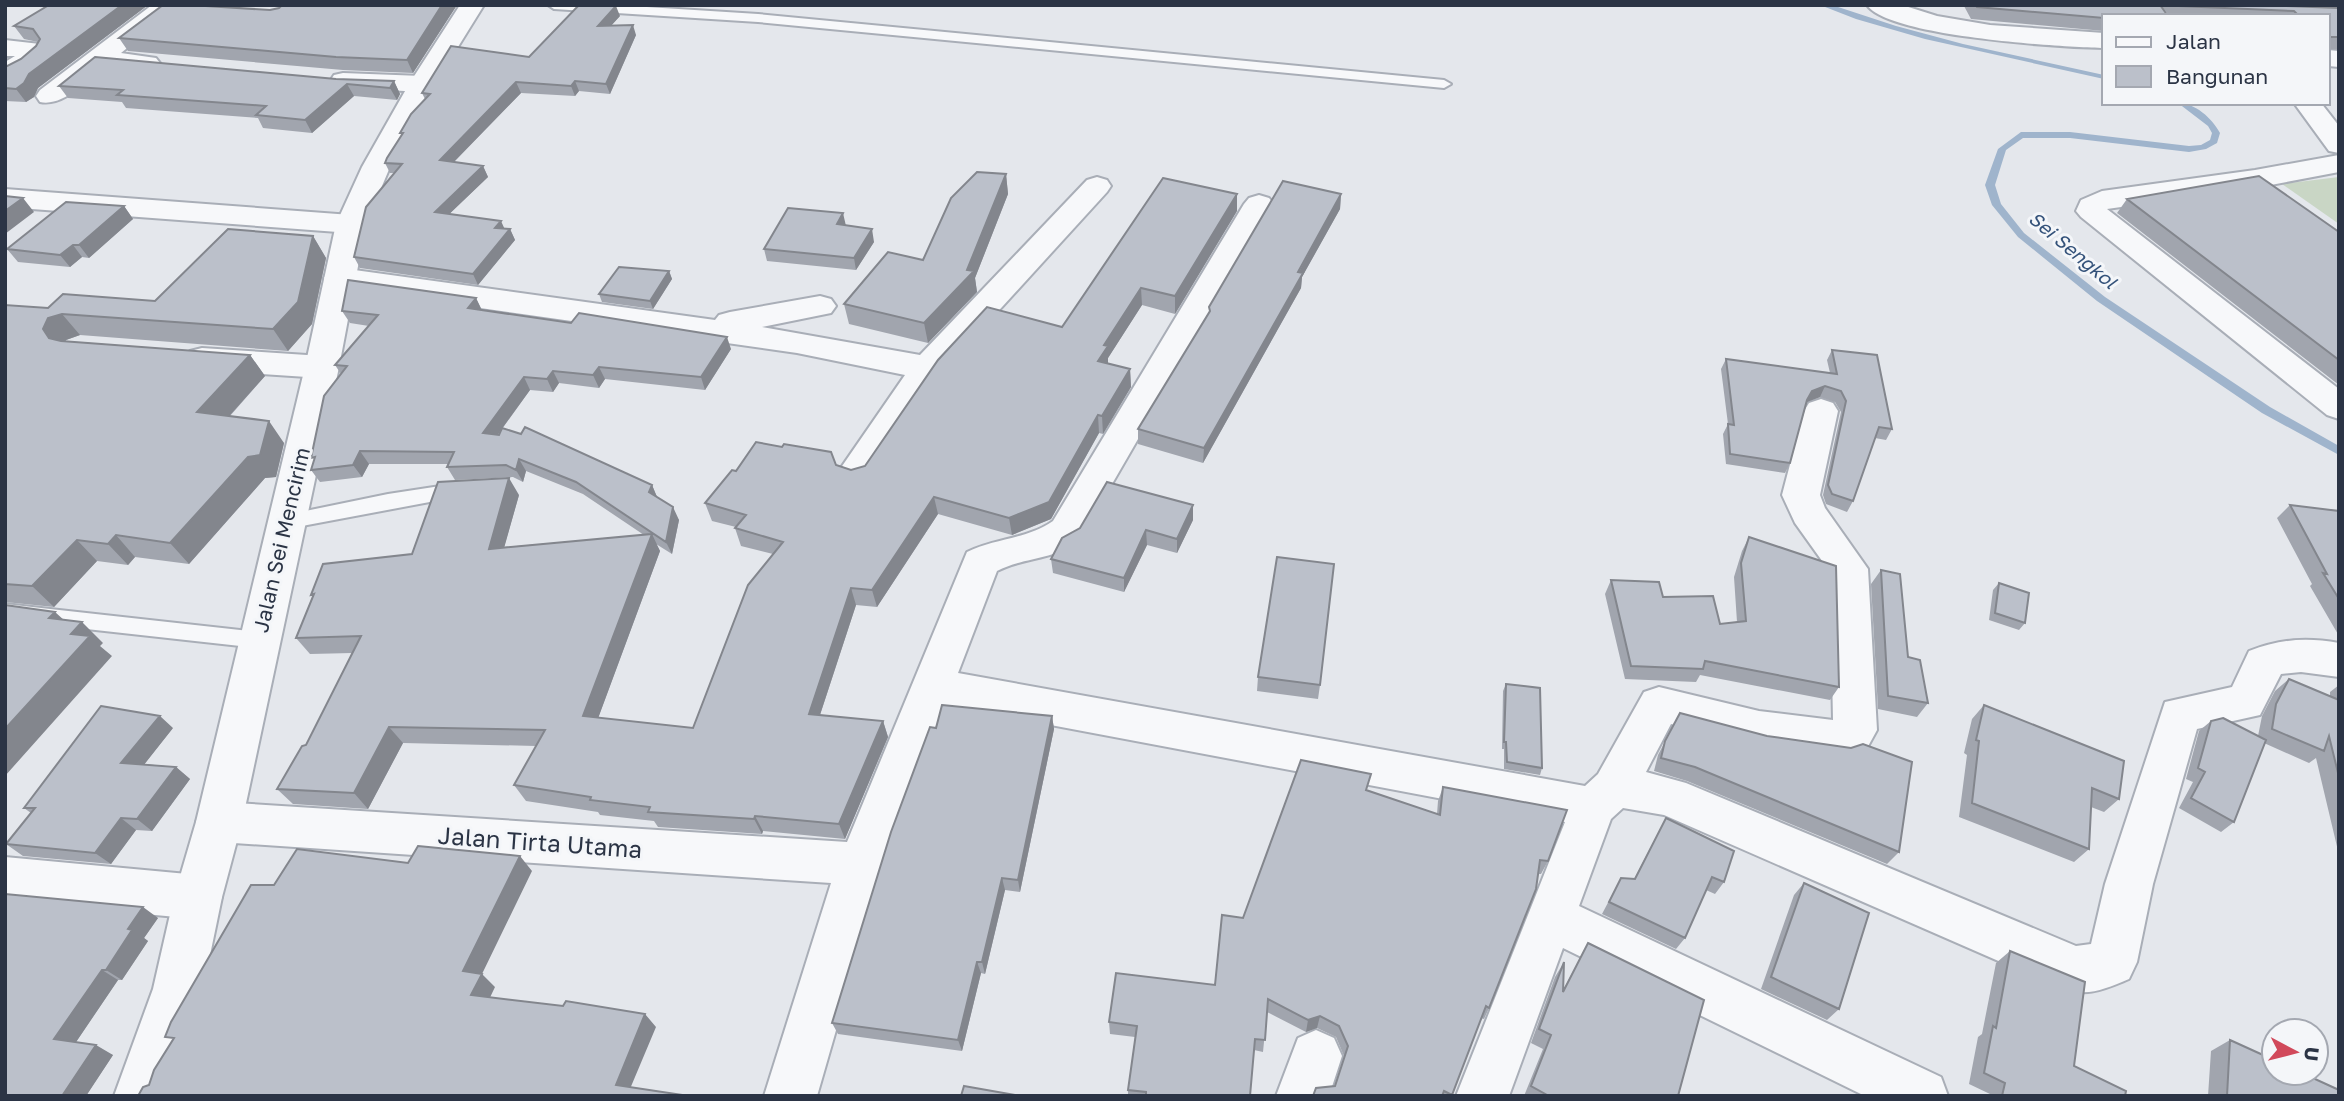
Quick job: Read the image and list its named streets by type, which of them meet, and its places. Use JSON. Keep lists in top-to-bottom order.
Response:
{
  "streets": {
    "street": ["Jalan Sei Mencirim", "Jalan Tirta Utama"]
  },
  "crossings": [
    ["Jalan Sei Mencirim", "Jalan Tirta Utama"]
  ],
  "water": ["Sei Sengkol"],
  "legend": ["Jalan", "Bangunan"],
  "north": "right"
}
